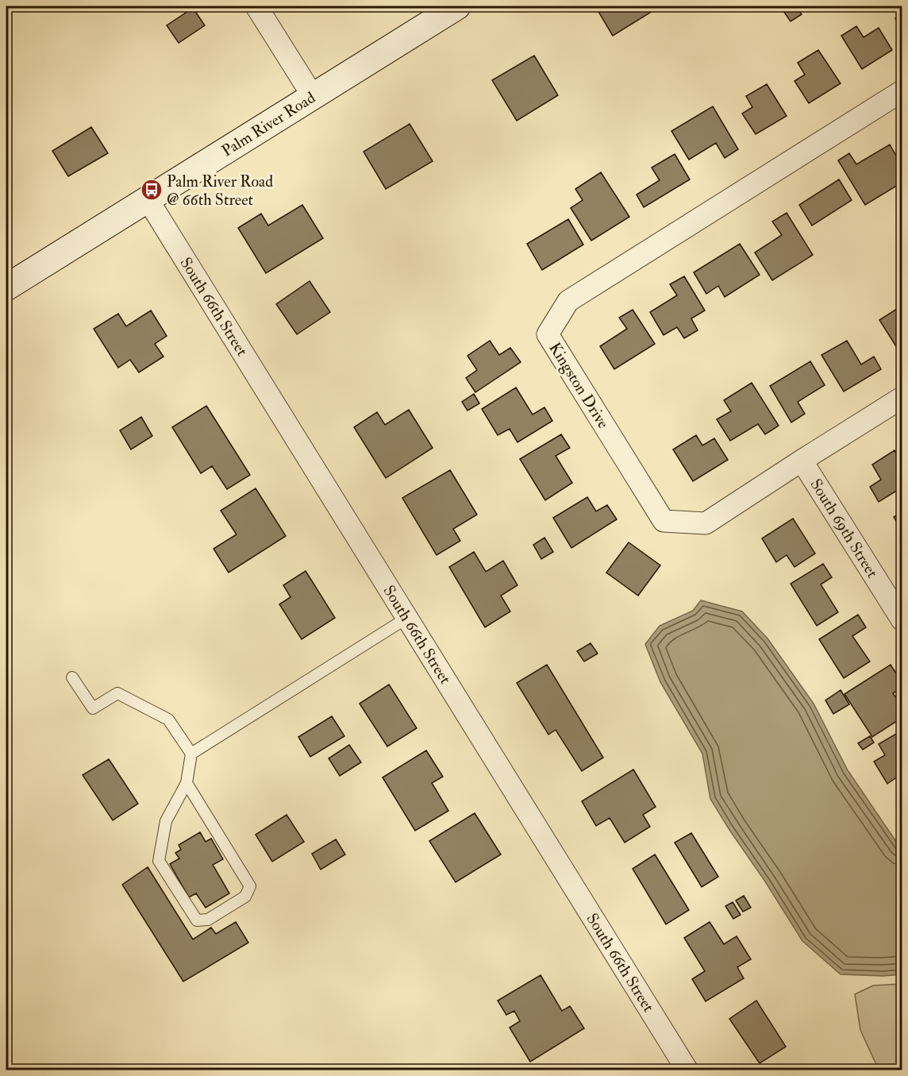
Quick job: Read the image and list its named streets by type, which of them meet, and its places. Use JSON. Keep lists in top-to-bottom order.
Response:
{
  "streets": {
    "street": [
      "Palm River Road",
      "South 66th Street",
      "Kingston Drive",
      "South 69th Street"
    ]
  },
  "crossings": [
    ["Palm River Road", "South 66th Street"],
    ["Kingston Drive", "South 69th Street"]
  ],
  "places": {
    "bus stop": ["Palm River Road @ 66th Street"]
  }
}
